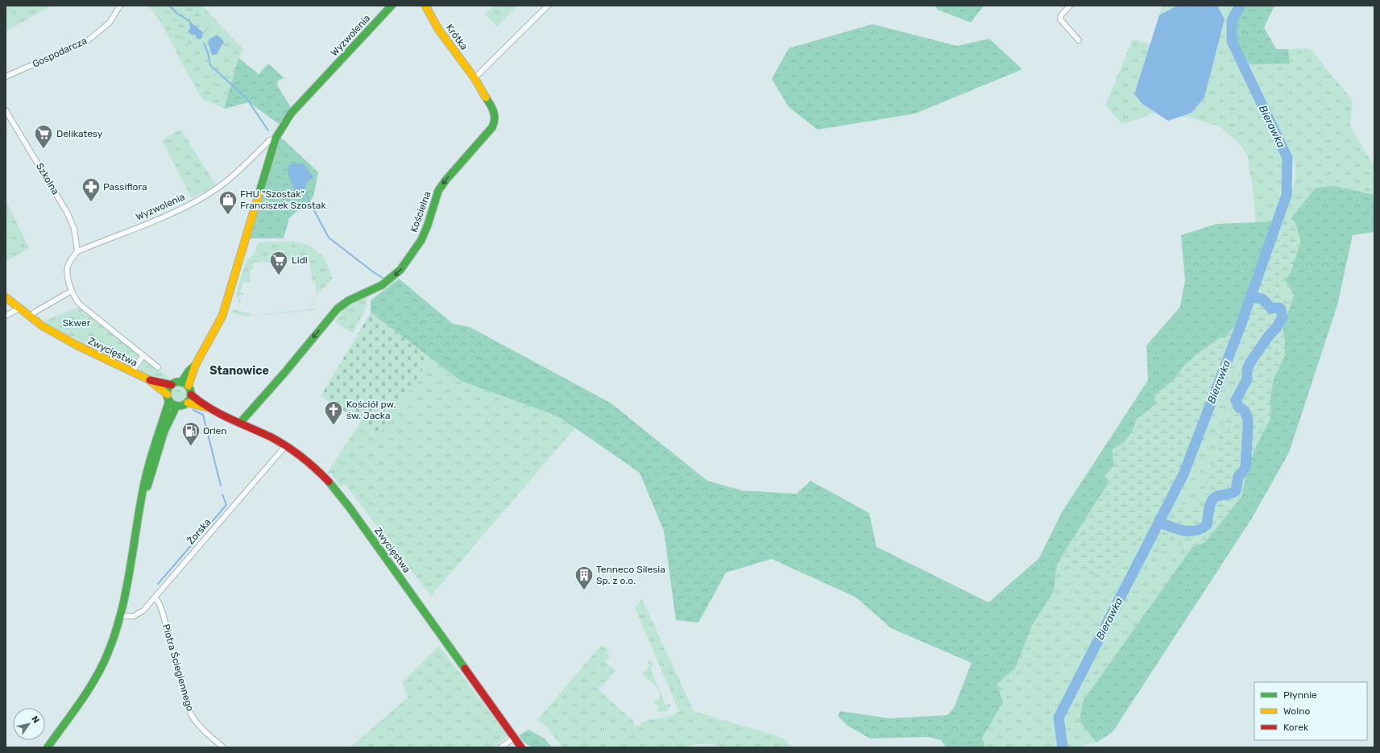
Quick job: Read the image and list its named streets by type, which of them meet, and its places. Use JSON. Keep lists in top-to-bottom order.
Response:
{
  "streets": {
    "main road": [
      "Wyzwolenia",
      "Krótka",
      "Kościelna",
      "Zwycięstwa"
    ],
    "street": [
      "Gospodarcza",
      "Szkolna",
      "Żorska",
      "Piotra Ściegiennego"
    ]
  },
  "crossings": [
    ["Wyzwolenia", "Szkolna"],
    ["Wyzwolenia", "Zwycięstwa"],
    ["Krótka", "Kościelna"],
    ["Kościelna", "Zwycięstwa"],
    ["Zwycięstwa", "Żorska"],
    ["Żorska", "Piotra Ściegiennego"]
  ],
  "one_way": ["Kościelna"],
  "districts": ["Stanowice"],
  "water": ["Bierawka"],
  "parks": ["Skwer"],
  "places": {
    "supermarket": ["Delikatesy", "Lidl"],
    "pharmacy": ["Passiflora"],
    "shop": ["FHU \"Szostak\" Franciszek Szostak"],
    "church": ["Kościół pw. św. Jacka"],
    "fuel station": ["Orlen"],
    "building": ["Tenneco Silesia Sp. z o.o."]
  },
  "legend": ["Płynnie", "Wolno", "Korek"],
  "north": "top right"
}
